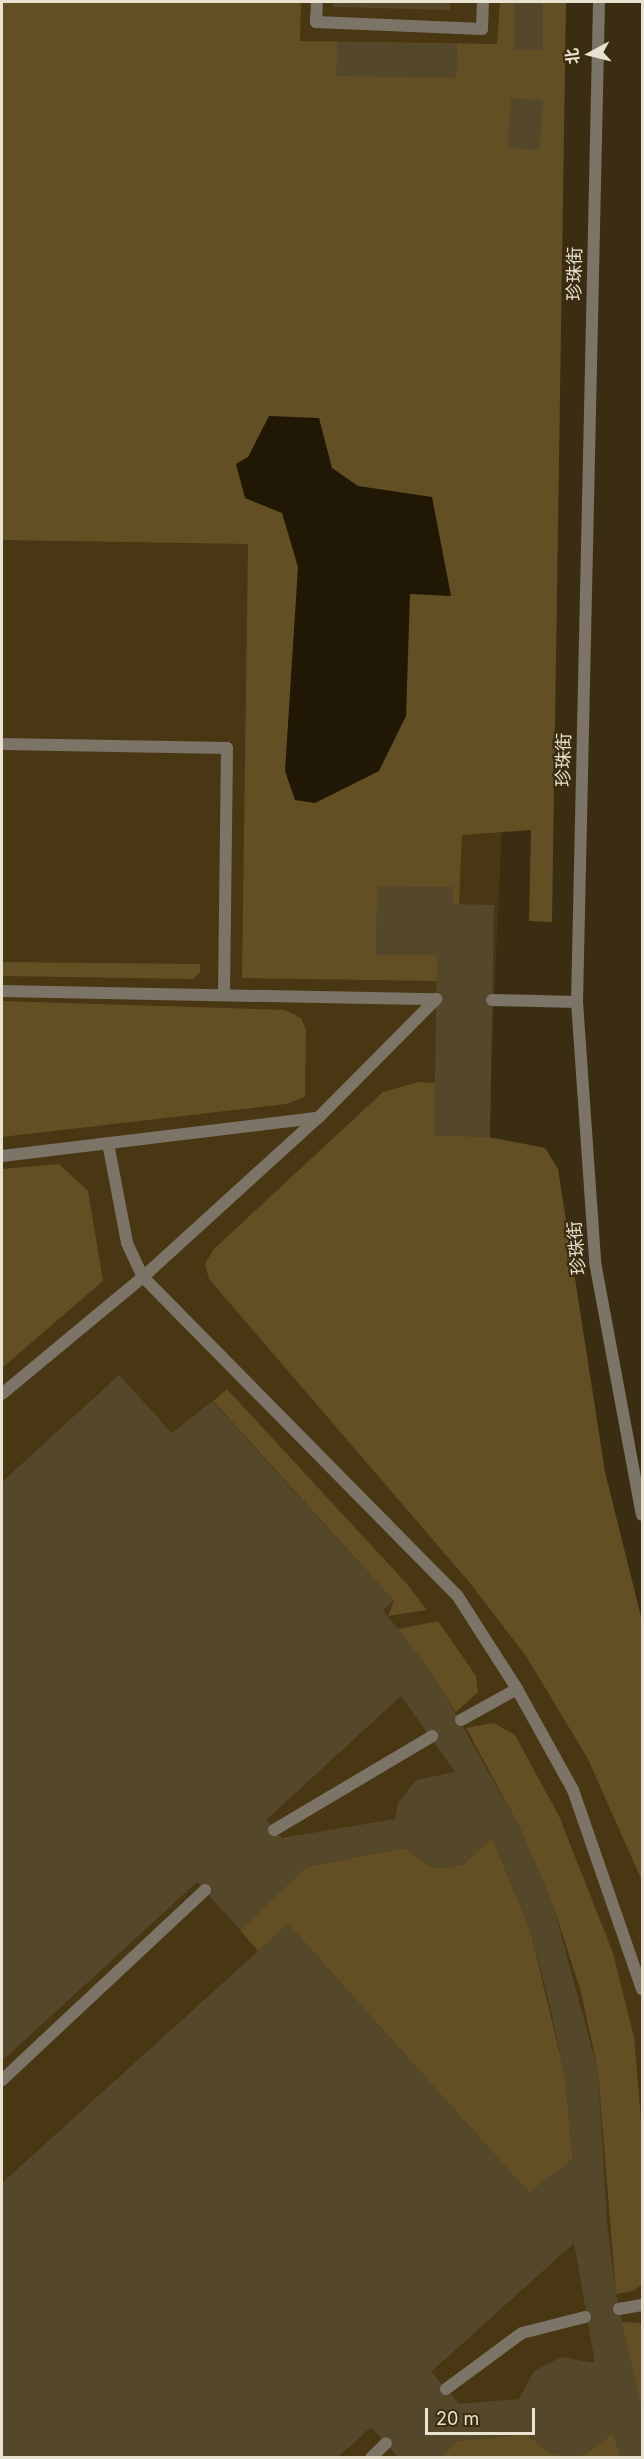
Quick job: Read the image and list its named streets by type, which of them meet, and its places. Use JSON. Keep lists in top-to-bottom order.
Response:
{
  "streets": {
    "street": ["珍珠街"]
  },
  "scale_bar": "20 m",
  "north": "left"
}
